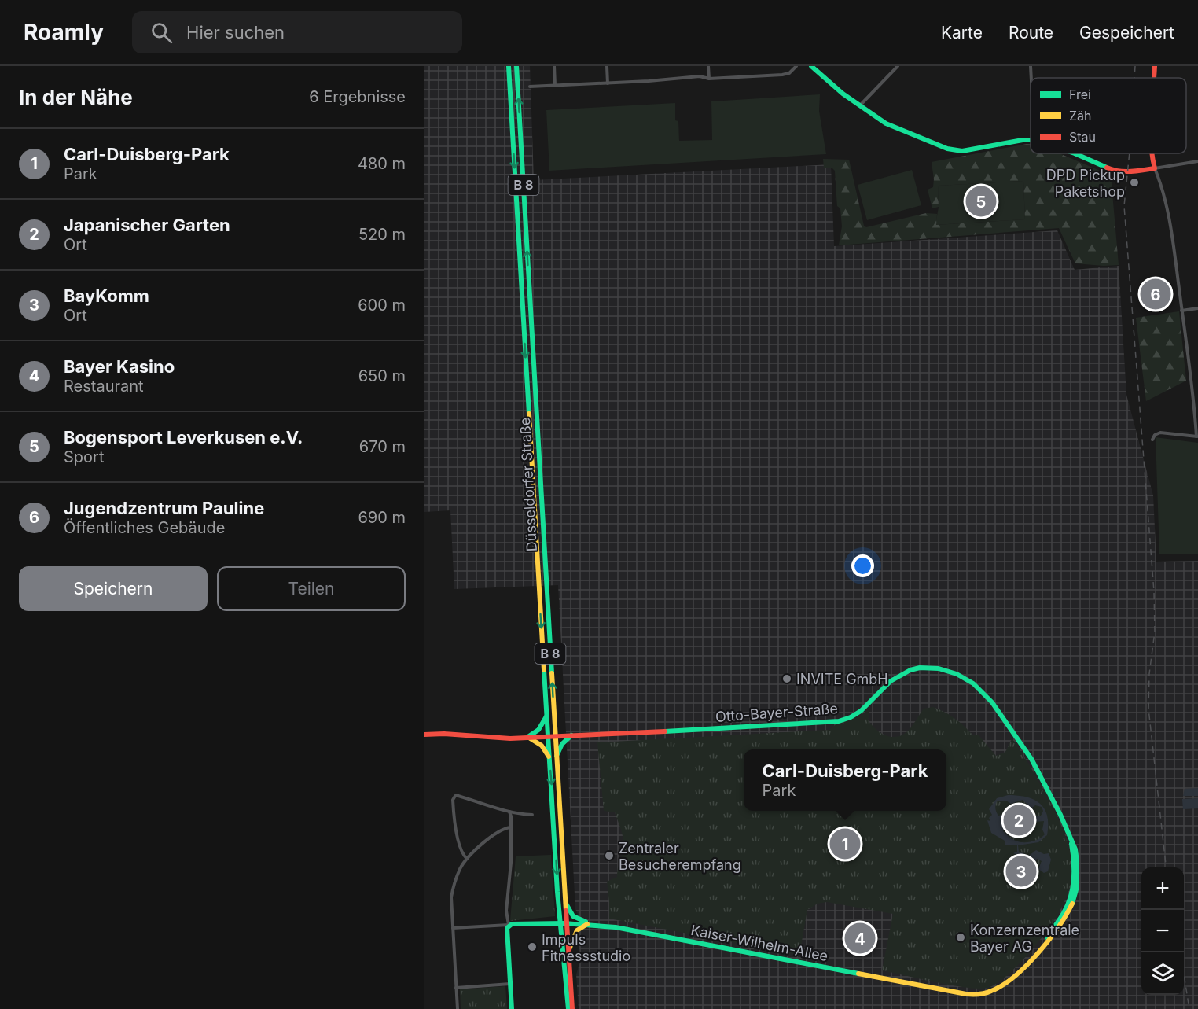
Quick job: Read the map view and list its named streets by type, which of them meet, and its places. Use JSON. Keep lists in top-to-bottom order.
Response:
{
  "streets": {
    "street": [
      "B 8",
      "Düsseldorfer Straße",
      "Otto-Bayer-Straße",
      "Kaiser-Wilhelm-Allee"
    ]
  },
  "crossings": [
    ["B 8", "Düsseldorfer Straße"],
    ["B 8", "Kaiser-Wilhelm-Allee"],
    ["Düsseldorfer Straße", "Otto-Bayer-Straße"],
    ["Düsseldorfer Straße", "Kaiser-Wilhelm-Allee"],
    ["Otto-Bayer-Straße", "Kaiser-Wilhelm-Allee"]
  ],
  "places": [
    "DPD Pickup Paketshop",
    "INVITE GmbH",
    "Zentraler Besucherempfang",
    "Konzernzentrale Bayer AG",
    "Impuls Fitnessstudio"
  ],
  "legend": ["Frei", "Zäh", "Stau"],
  "page": {
    "header": "Roamly",
    "search": "Hier suchen",
    "nav": ["Karte", "Route", "Gespeichert"],
    "heading": ["In der Nähe", "6 Ergebnisse"],
    "list": [
      {
        "mark": "1",
        "name": "Carl-Duisberg-Park",
        "note": "Park",
        "value": "480 m"
      },
      {
        "mark": "2",
        "name": "Japanischer Garten",
        "note": "Ort",
        "value": "520 m"
      },
      {
        "mark": "3",
        "name": "BayKomm",
        "note": "Ort",
        "value": "600 m"
      },
      {
        "mark": "4",
        "name": "Bayer Kasino",
        "note": "Restaurant",
        "value": "650 m"
      },
      {
        "mark": "5",
        "name": "Bogensport Leverkusen e.V.",
        "note": "Sport",
        "value": "670 m"
      },
      {
        "mark": "6",
        "name": "Jugendzentrum Pauline",
        "note": "Öffentliches Gebäude",
        "value": "690 m"
      }
    ],
    "pins": [
      "5",
      "6",
      "2",
      "1",
      "3",
      "4"
    ],
    "buttons": ["Speichern", "Teilen"],
    "popup": ["Carl-Duisberg-Park", "Park"],
    "map_buttons": ["+", "−"]
  }
}
